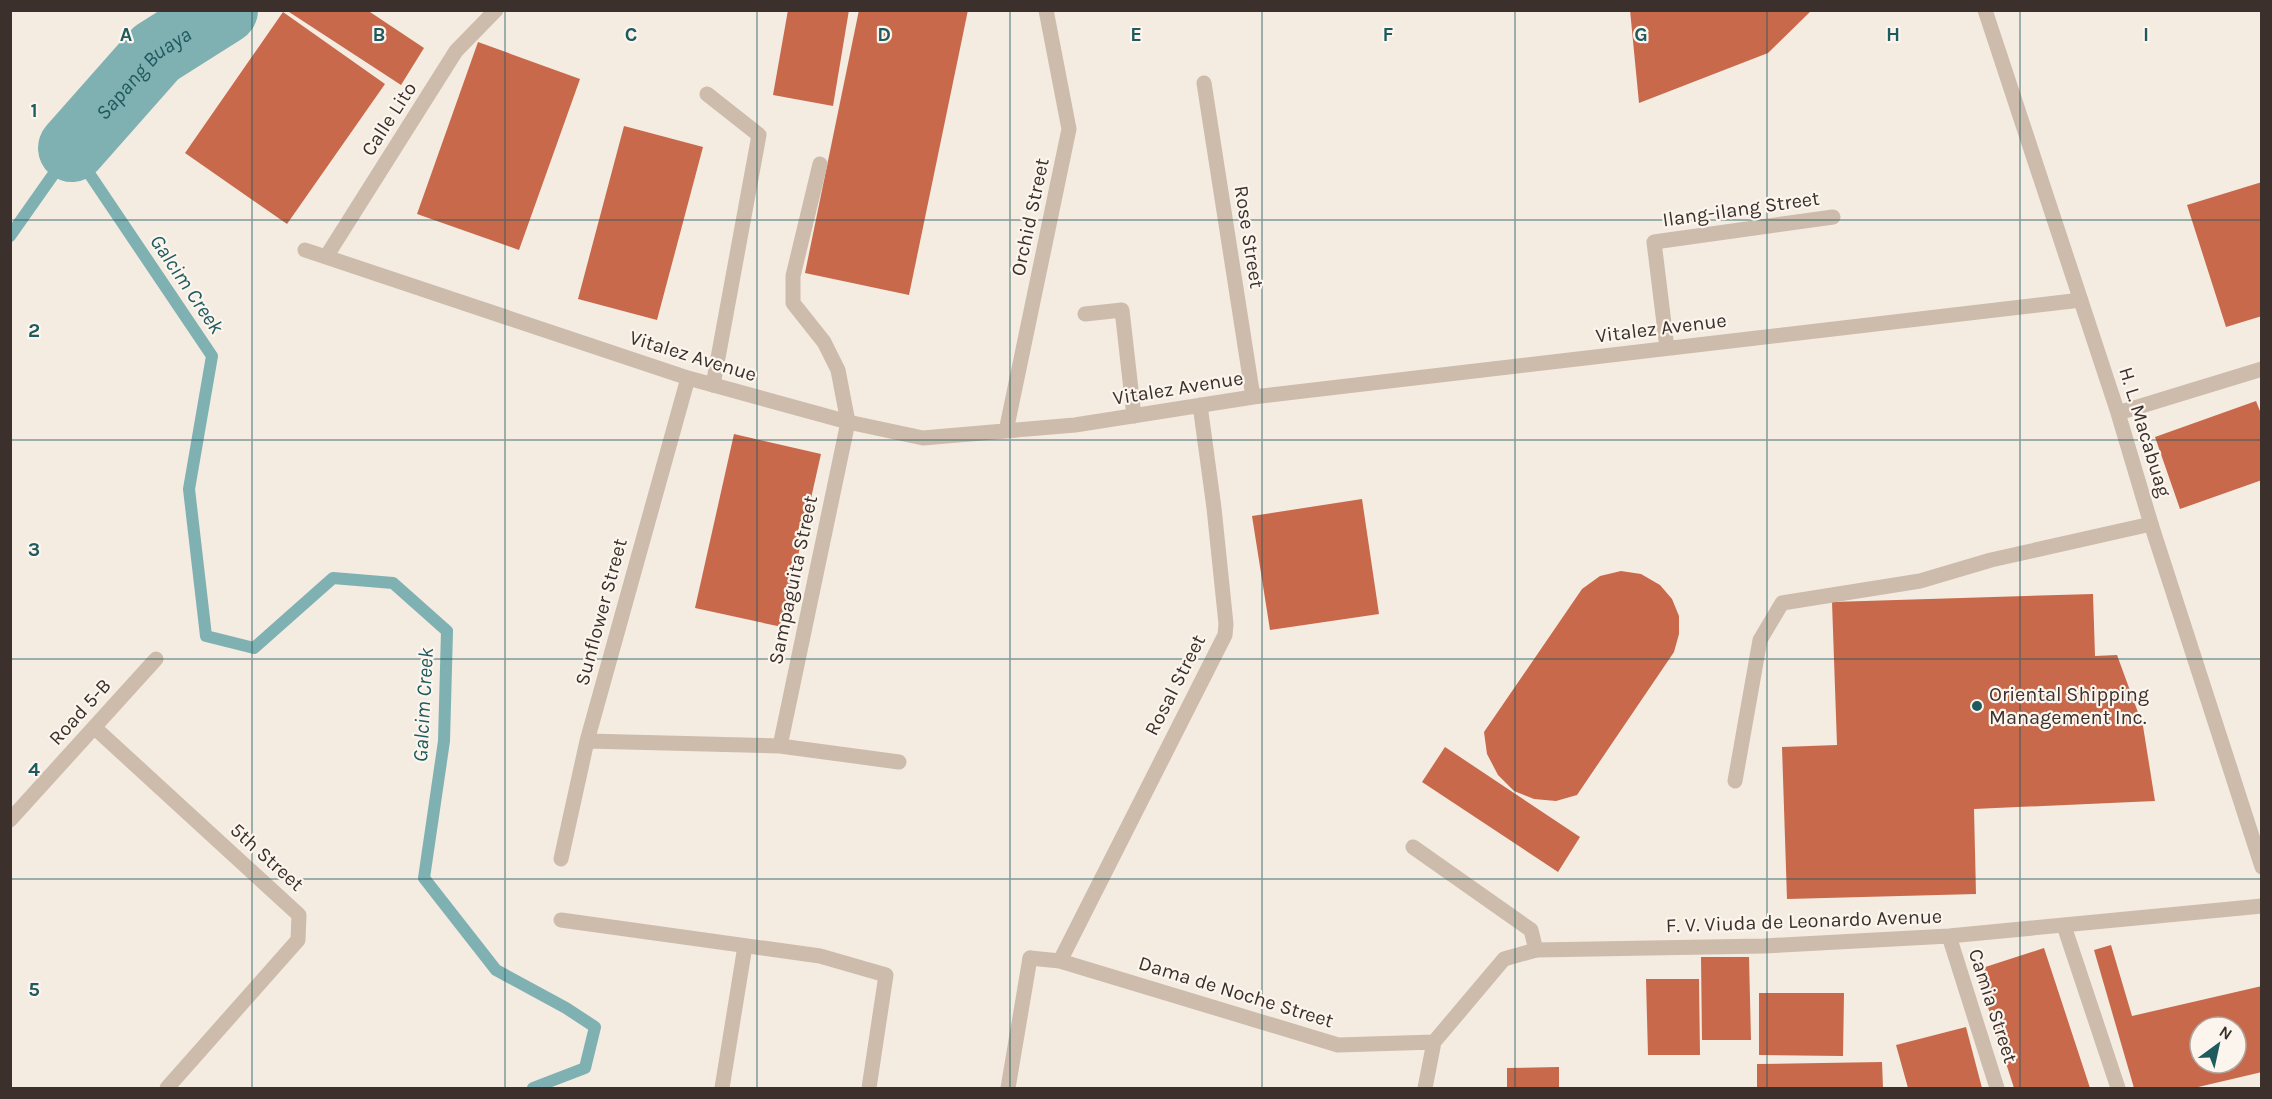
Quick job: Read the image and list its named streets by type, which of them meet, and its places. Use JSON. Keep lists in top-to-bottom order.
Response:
{
  "streets": {
    "street": [
      "Calle Lito",
      "Ilang-ilang Street",
      "Orchid Street",
      "Rose Street",
      "Vitalez Avenue",
      "H. L. Macabuag",
      "Sampaguita Street",
      "Sunflower Street",
      "Rosal Street",
      "Road 5-B",
      "5th Street",
      "F. V. Viuda de Leonardo Avenue",
      "Dama de Noche Street",
      "Camia Street"
    ]
  },
  "crossings": [
    ["Calle Lito", "Vitalez Avenue"],
    ["Ilang-ilang Street", "Vitalez Avenue"],
    ["Orchid Street", "Vitalez Avenue"],
    ["Rose Street", "Vitalez Avenue"],
    ["Vitalez Avenue", "H. L. Macabuag"],
    ["Vitalez Avenue", "Sampaguita Street"],
    ["Vitalez Avenue", "Sunflower Street"],
    ["Vitalez Avenue", "Rosal Street"],
    ["Rosal Street", "Dama de Noche Street"],
    ["Road 5-B", "5th Street"],
    ["F. V. Viuda de Leonardo Avenue", "Dama de Noche Street"],
    ["F. V. Viuda de Leonardo Avenue", "Camia Street"]
  ],
  "water": ["Sapang Buaya", "Galcim Creek"],
  "places": ["Oriental Shipping Management Inc."],
  "north": "top right",
  "grid": {
    "columns": [
      "A",
      "B",
      "C",
      "D",
      "E",
      "F",
      "G",
      "H",
      "I"
    ],
    "rows": [
      "1",
      "2",
      "3",
      "4",
      "5"
    ]
  }
}
